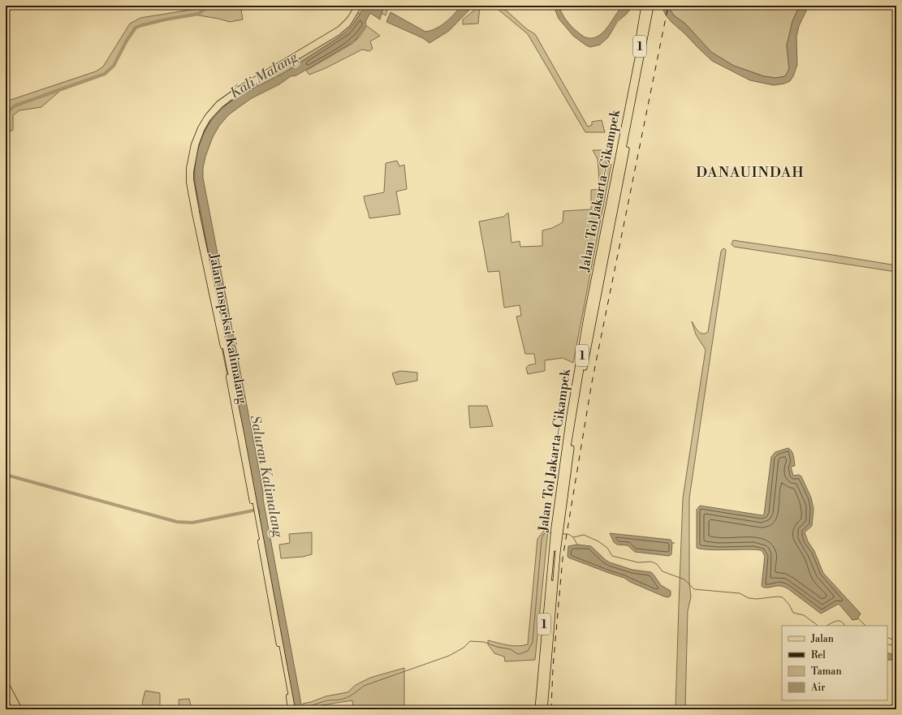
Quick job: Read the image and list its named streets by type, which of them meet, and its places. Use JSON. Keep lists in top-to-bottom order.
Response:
{
  "streets": {
    "highway": ["1", "Jalan Tol Jakarta–Cikampek"],
    "main road": ["Jalan Inspeksi Kalimalang"]
  },
  "crossings": [
    ["1", "Jalan Tol Jakarta–Cikampek"]
  ],
  "districts": ["DANAUINDAH"],
  "water": ["Kali Malang", "Saluran Kalimalang"],
  "legend": [
    "Jalan",
    "Rel",
    "Taman",
    "Air"
  ]
}
